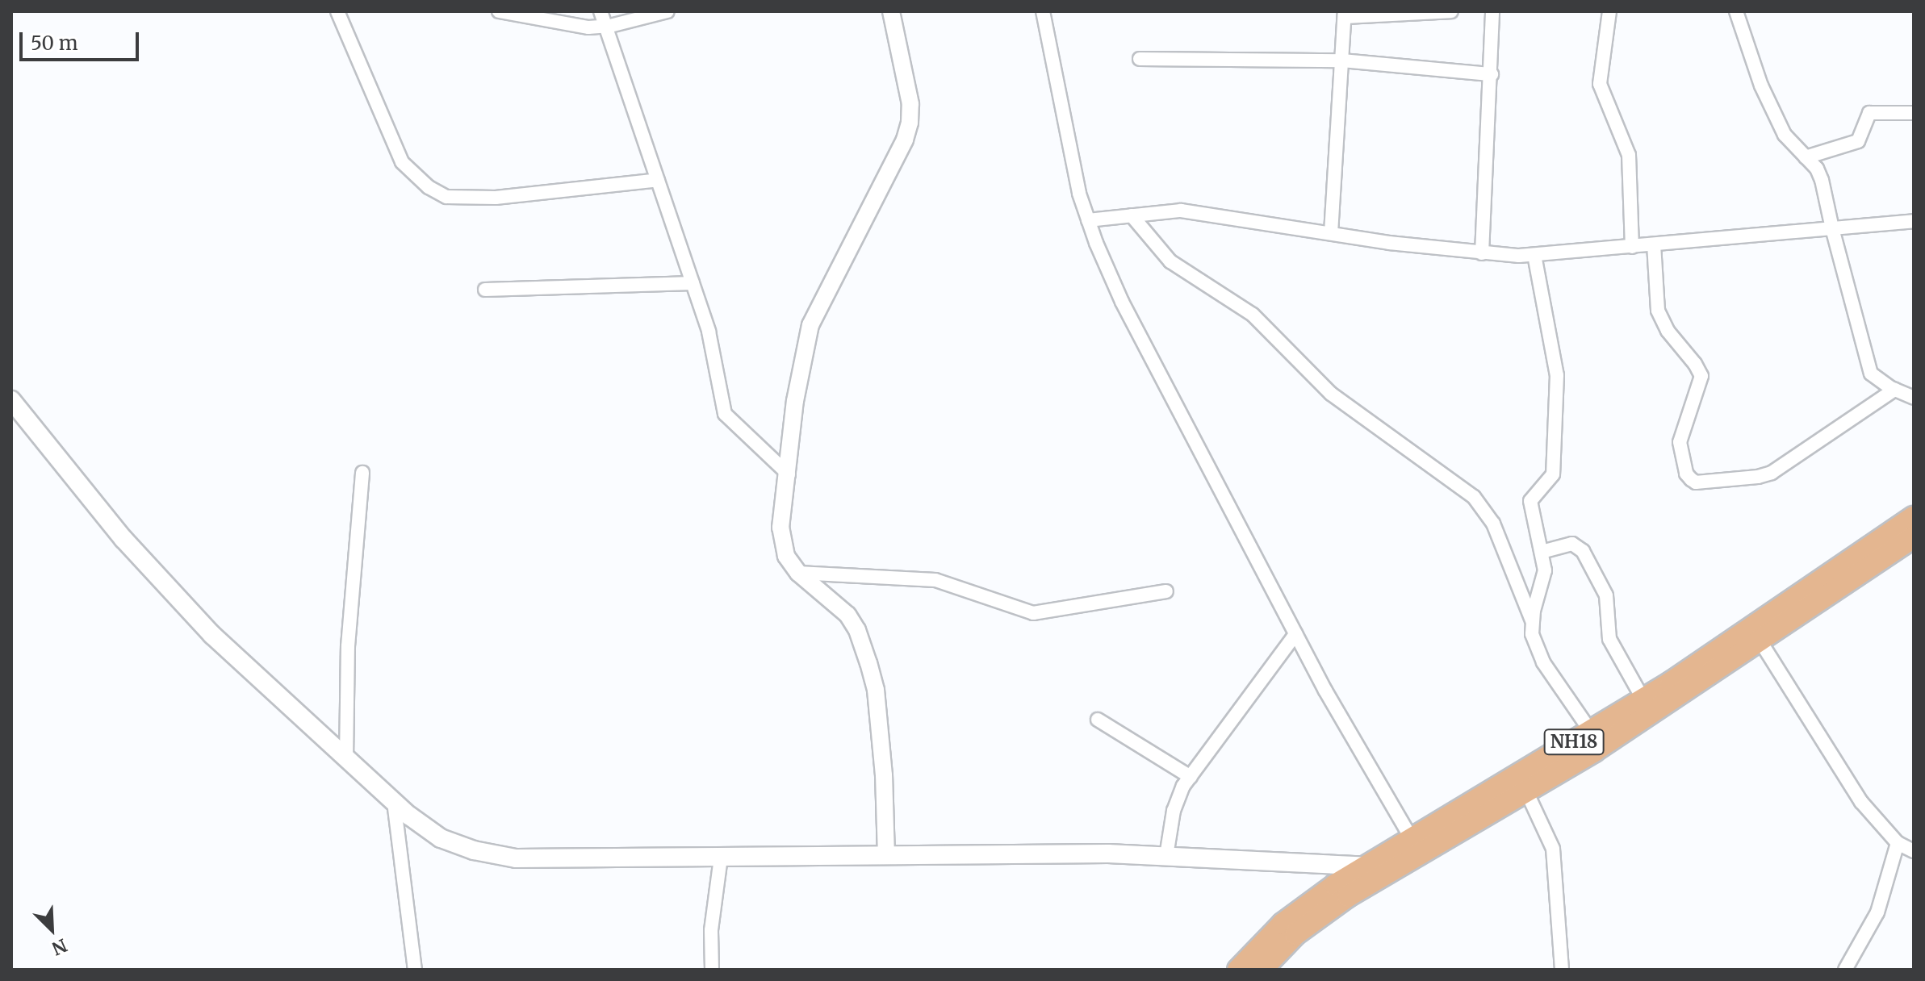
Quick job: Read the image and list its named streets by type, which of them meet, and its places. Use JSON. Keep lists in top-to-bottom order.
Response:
{
  "streets": {
    "highway": ["NH18"]
  },
  "scale_bar": "50 m",
  "north": "bottom right"
}
